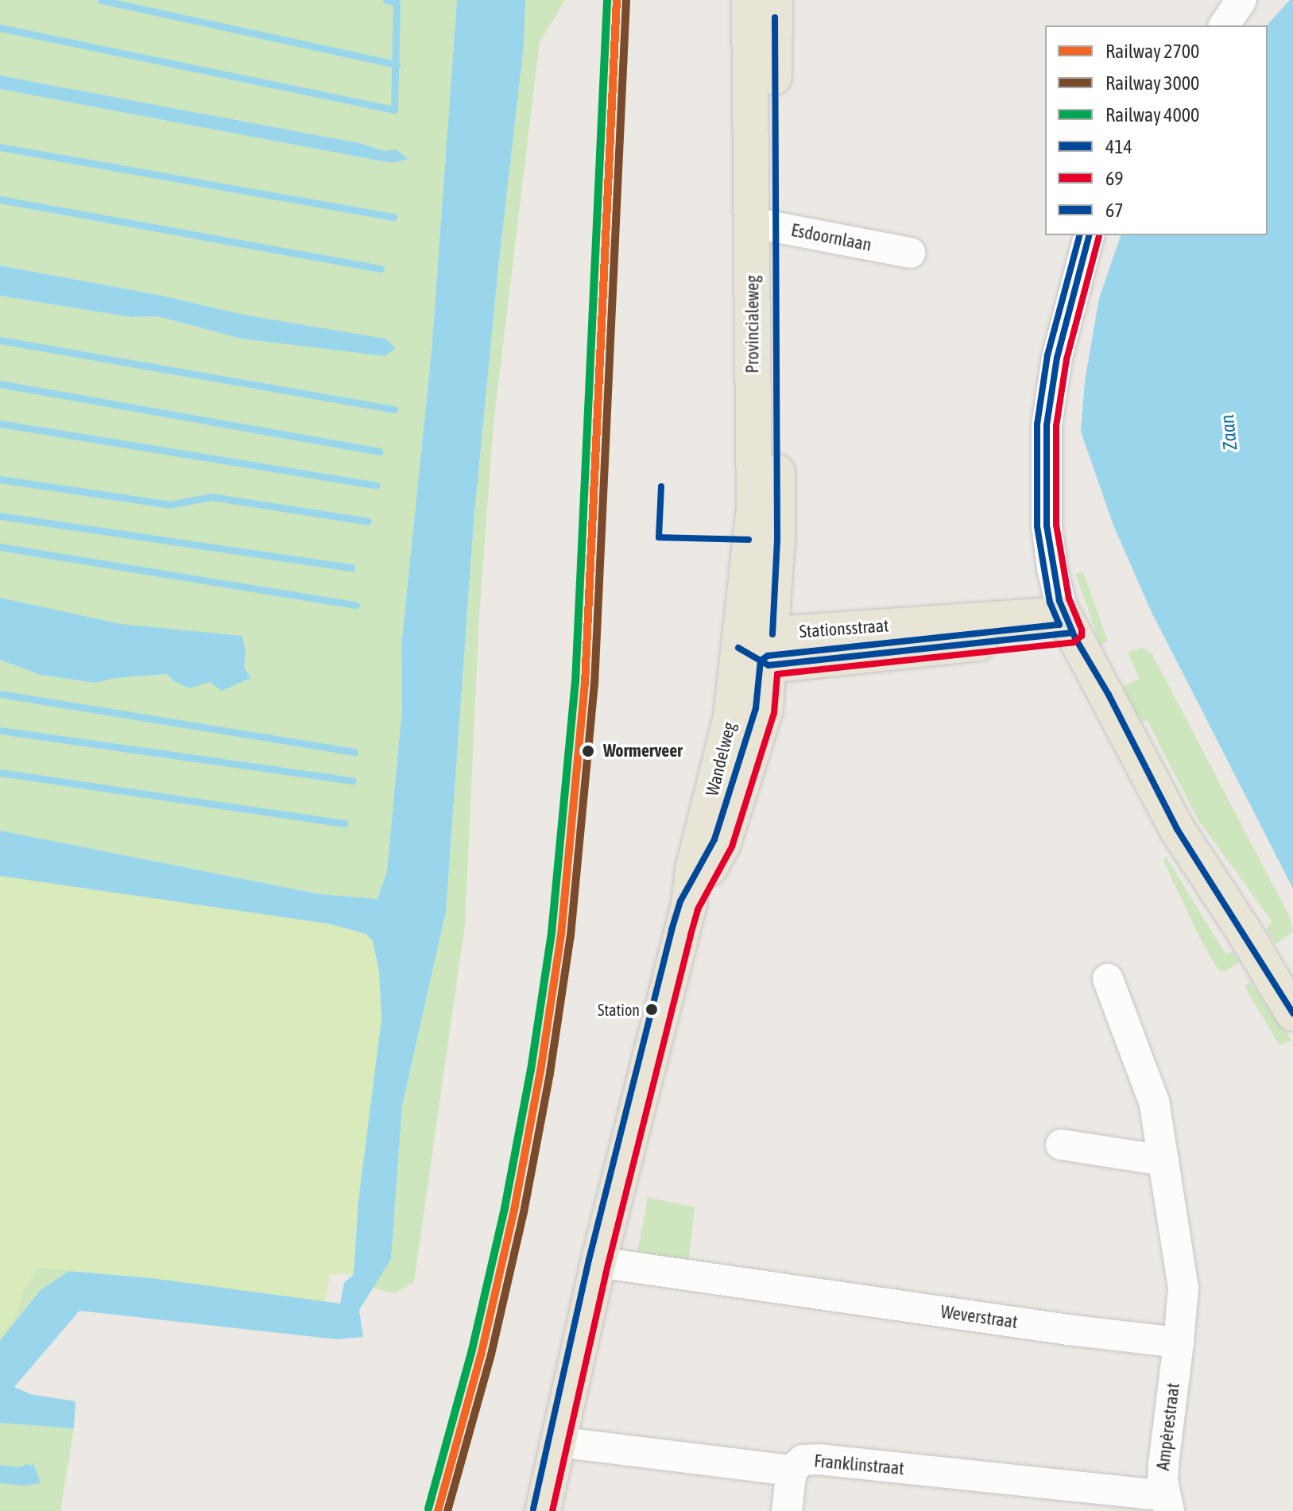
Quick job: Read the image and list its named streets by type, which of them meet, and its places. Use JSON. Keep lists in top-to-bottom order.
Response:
{
  "streets": {
    "main road": ["Provincialeweg", "Stationsstraat", "Wandelweg"],
    "street": [
      "Esdoornlaan",
      "Weverstraat",
      "Ampèrestraat",
      "Franklinstraat"
    ]
  },
  "crossings": [
    ["Esdoornlaan", "Provincialeweg"],
    ["Provincialeweg", "Stationsstraat"],
    ["Provincialeweg", "Wandelweg"],
    ["Stationsstraat", "Wandelweg"],
    ["Wandelweg", "Weverstraat"],
    ["Wandelweg", "Franklinstraat"],
    ["Weverstraat", "Ampèrestraat"],
    ["Ampèrestraat", "Franklinstraat"]
  ],
  "water": ["Zaan"],
  "places": ["Wormerveer", "Station"],
  "lines": [
    "rail line 2700",
    "rail line 4000",
    "rail line 3000",
    "transit line 414",
    "transit line 67",
    "transit line 69"
  ],
  "legend": [
    "Railway 2700",
    "Railway 3000",
    "Railway 4000",
    "414",
    "69",
    "67"
  ]
}
